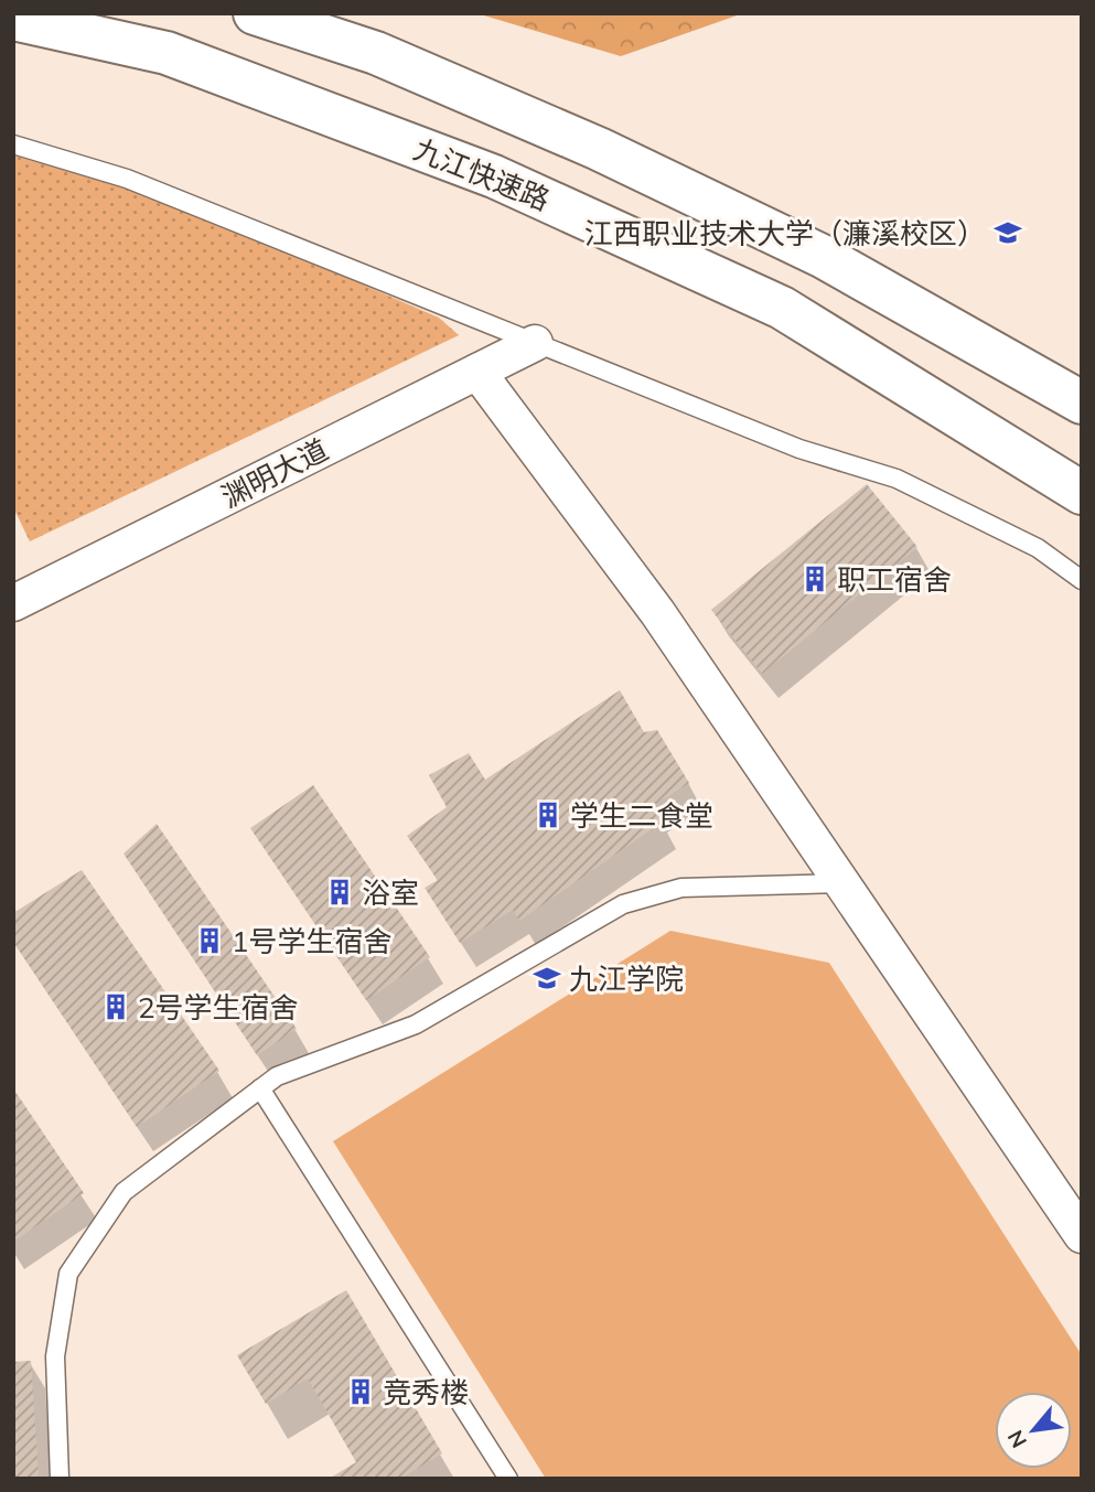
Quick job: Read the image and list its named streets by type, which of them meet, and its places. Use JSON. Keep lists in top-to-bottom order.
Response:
{
  "streets": {
    "highway": ["九江快速路"],
    "street": ["渊明大道"]
  },
  "places": {
    "school or university": ["江西职业技术大学（濂溪校区）", "九江学院"],
    "building": [
      "职工宿舍",
      "学生二食堂",
      "浴室",
      "1号学生宿舍",
      "2号学生宿舍",
      "竞秀楼"
    ]
  },
  "north": "bottom left"
}
